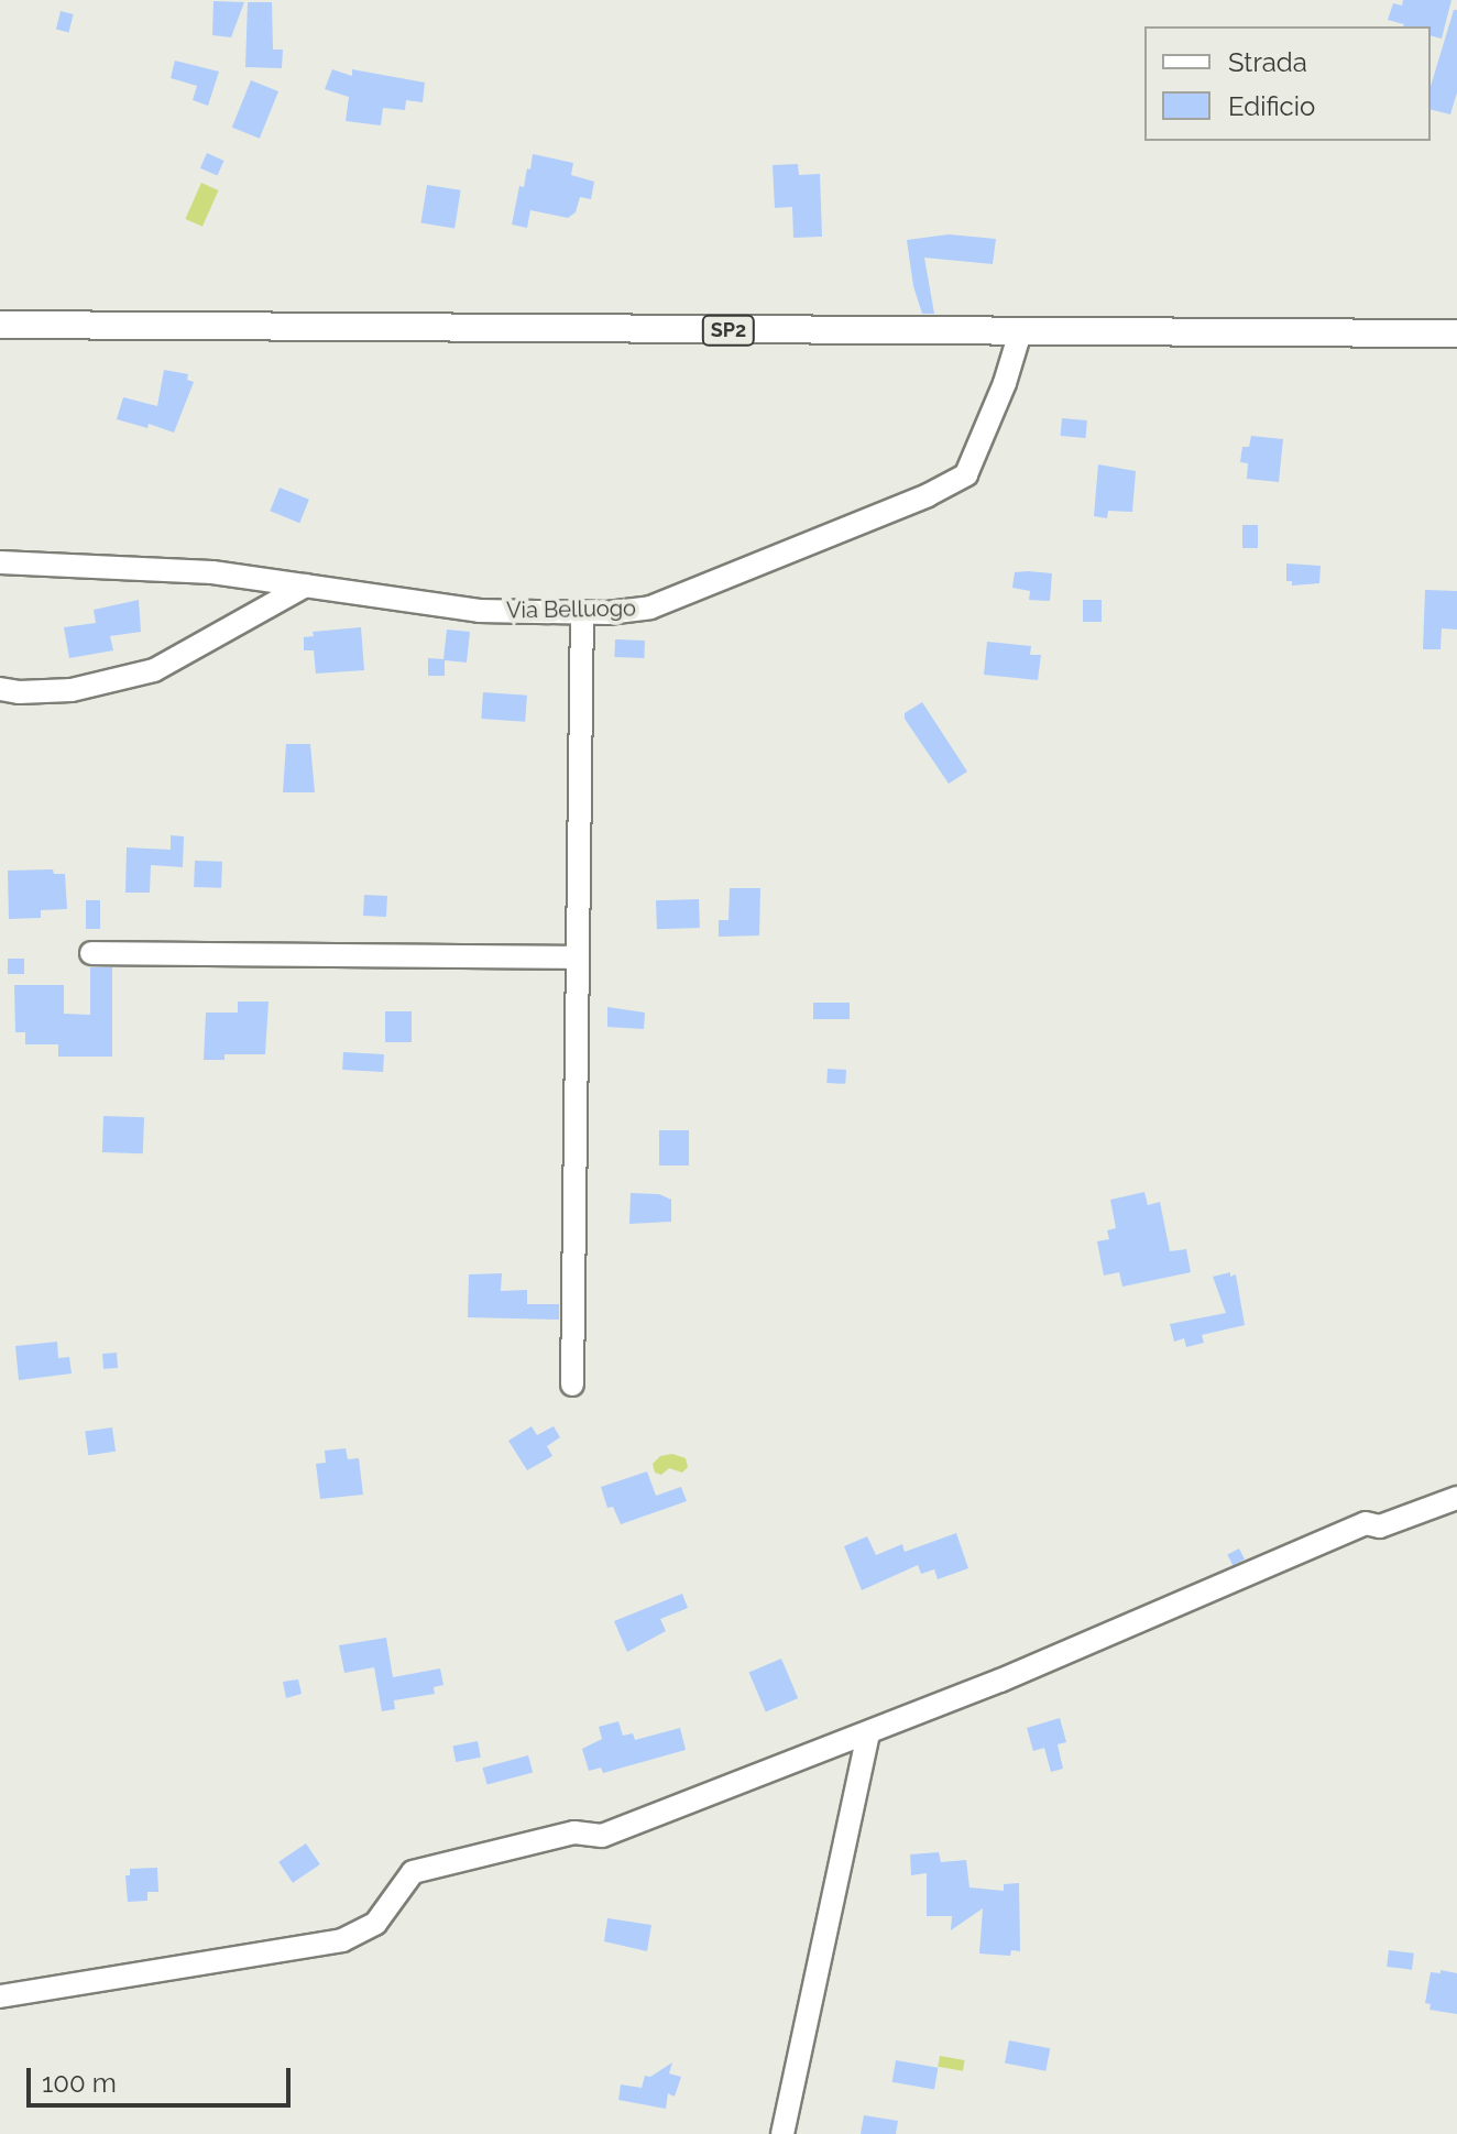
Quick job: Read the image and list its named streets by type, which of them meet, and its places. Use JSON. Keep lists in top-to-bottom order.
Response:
{
  "streets": {
    "main road": ["SP2"],
    "street": ["Via Belluogo"]
  },
  "crossings": [
    ["SP2", "Via Belluogo"]
  ],
  "legend": ["Strada", "Edificio"],
  "scale_bar": "100 m"
}
